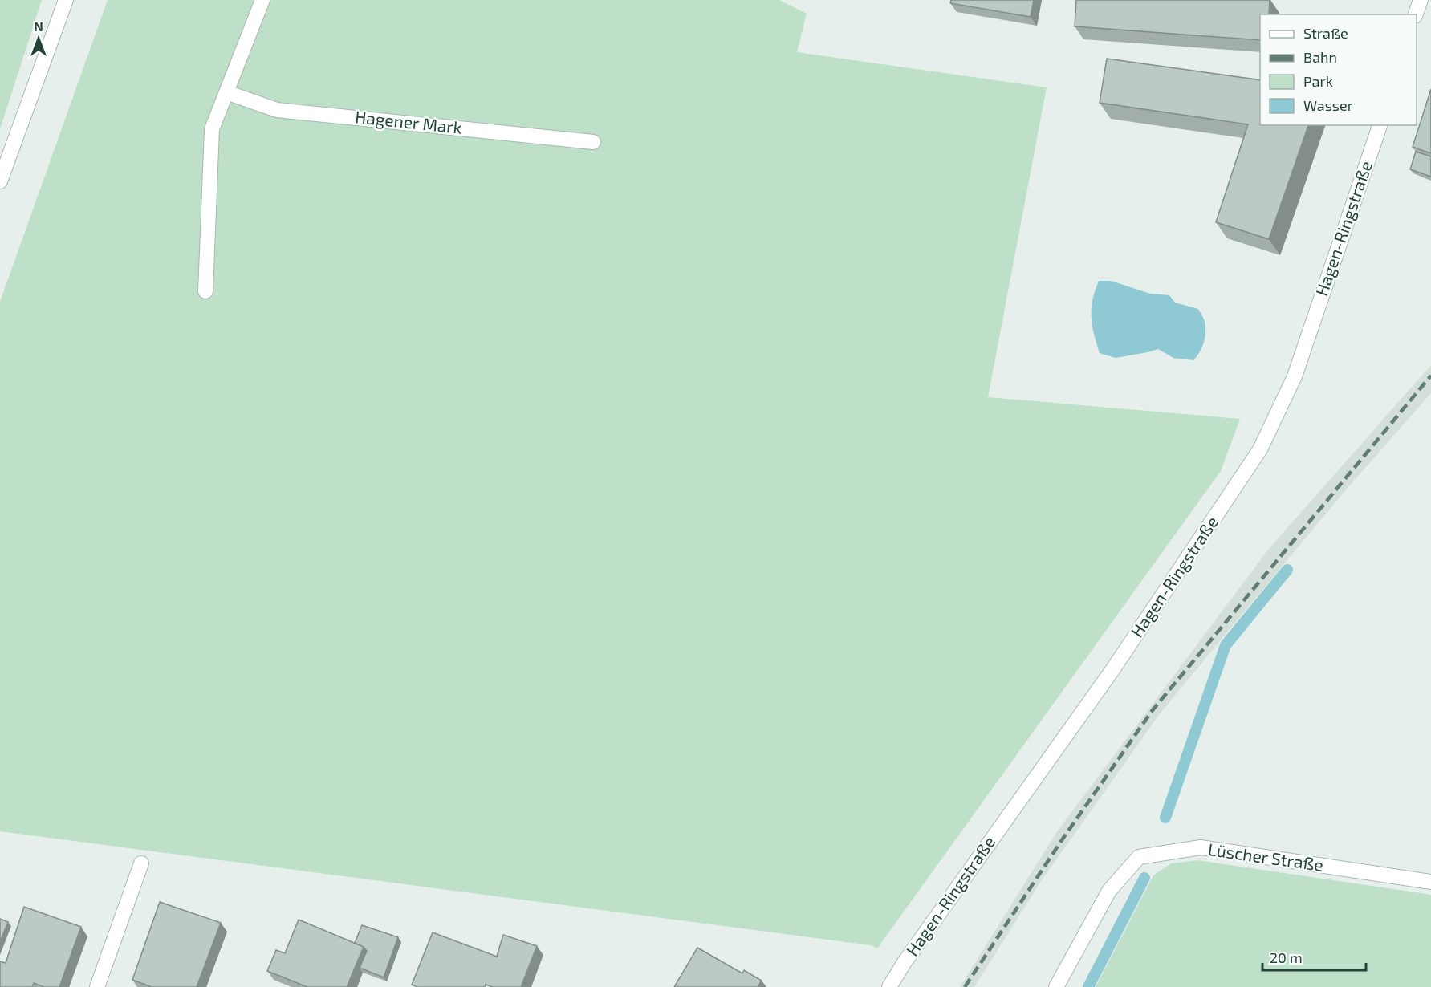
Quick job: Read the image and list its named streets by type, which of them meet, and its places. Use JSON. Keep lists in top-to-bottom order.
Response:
{
  "streets": {
    "street": ["Hagener Mark", "Hagen-Ringstraße", "Lüscher Straße"]
  },
  "legend": [
    "Straße",
    "Bahn",
    "Park",
    "Wasser"
  ],
  "scale_bar": "20 m",
  "north": "top"
}
